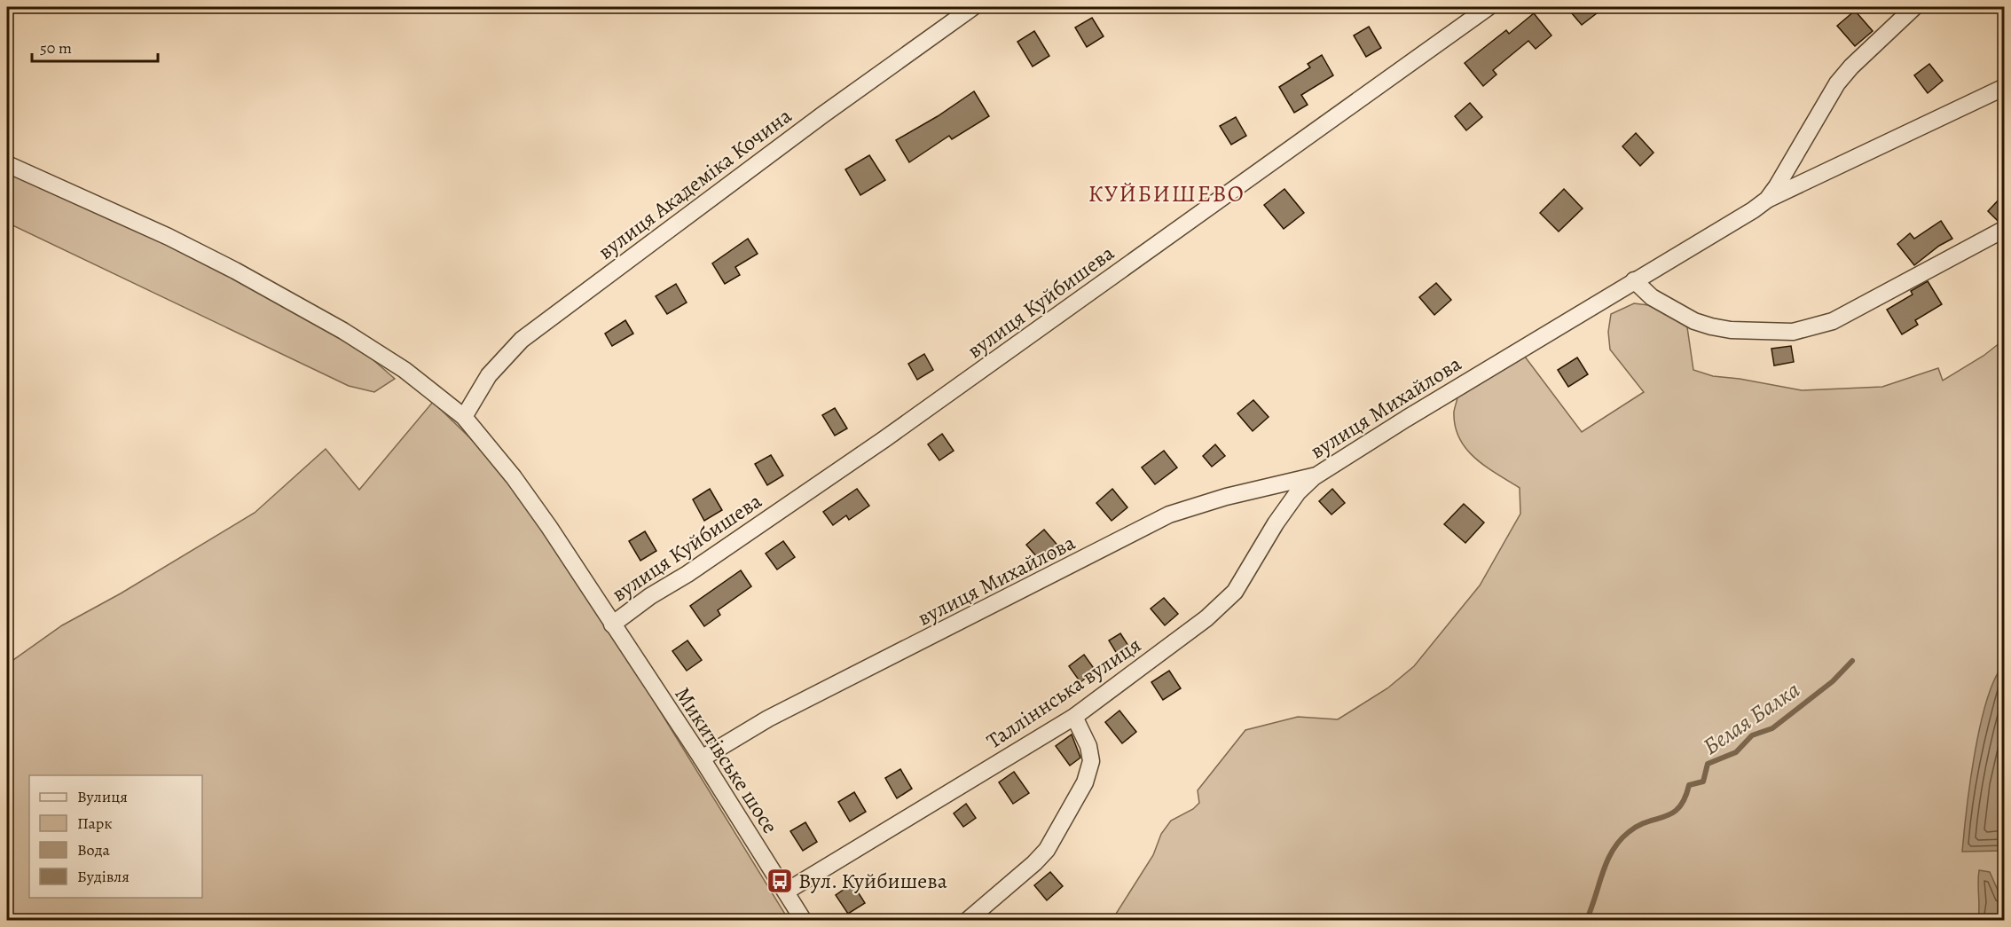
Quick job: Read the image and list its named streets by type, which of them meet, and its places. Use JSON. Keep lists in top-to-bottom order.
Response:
{
  "streets": {
    "street": [
      "вулиця Академіка Кочина",
      "вулиця Куйбишева",
      "вулиця Михайлова",
      "Талліннська вулиця",
      "Микитівське шосе"
    ]
  },
  "crossings": [
    ["вулиця Академіка Кочина", "Микитівське шосе"],
    ["вулиця Куйбишева", "Микитівське шосе"],
    ["вулиця Михайлова", "Талліннська вулиця"],
    ["вулиця Михайлова", "Микитівське шосе"],
    ["Талліннська вулиця", "Микитівське шосе"]
  ],
  "districts": ["КУЙБИШЕВО"],
  "water": ["Белая Балка"],
  "places": {
    "bus stop": ["Вул. Куйбишева"]
  },
  "legend": [
    "Вулиця",
    "Парк",
    "Вода",
    "Будівля"
  ],
  "scale_bar": "50 m"
}
